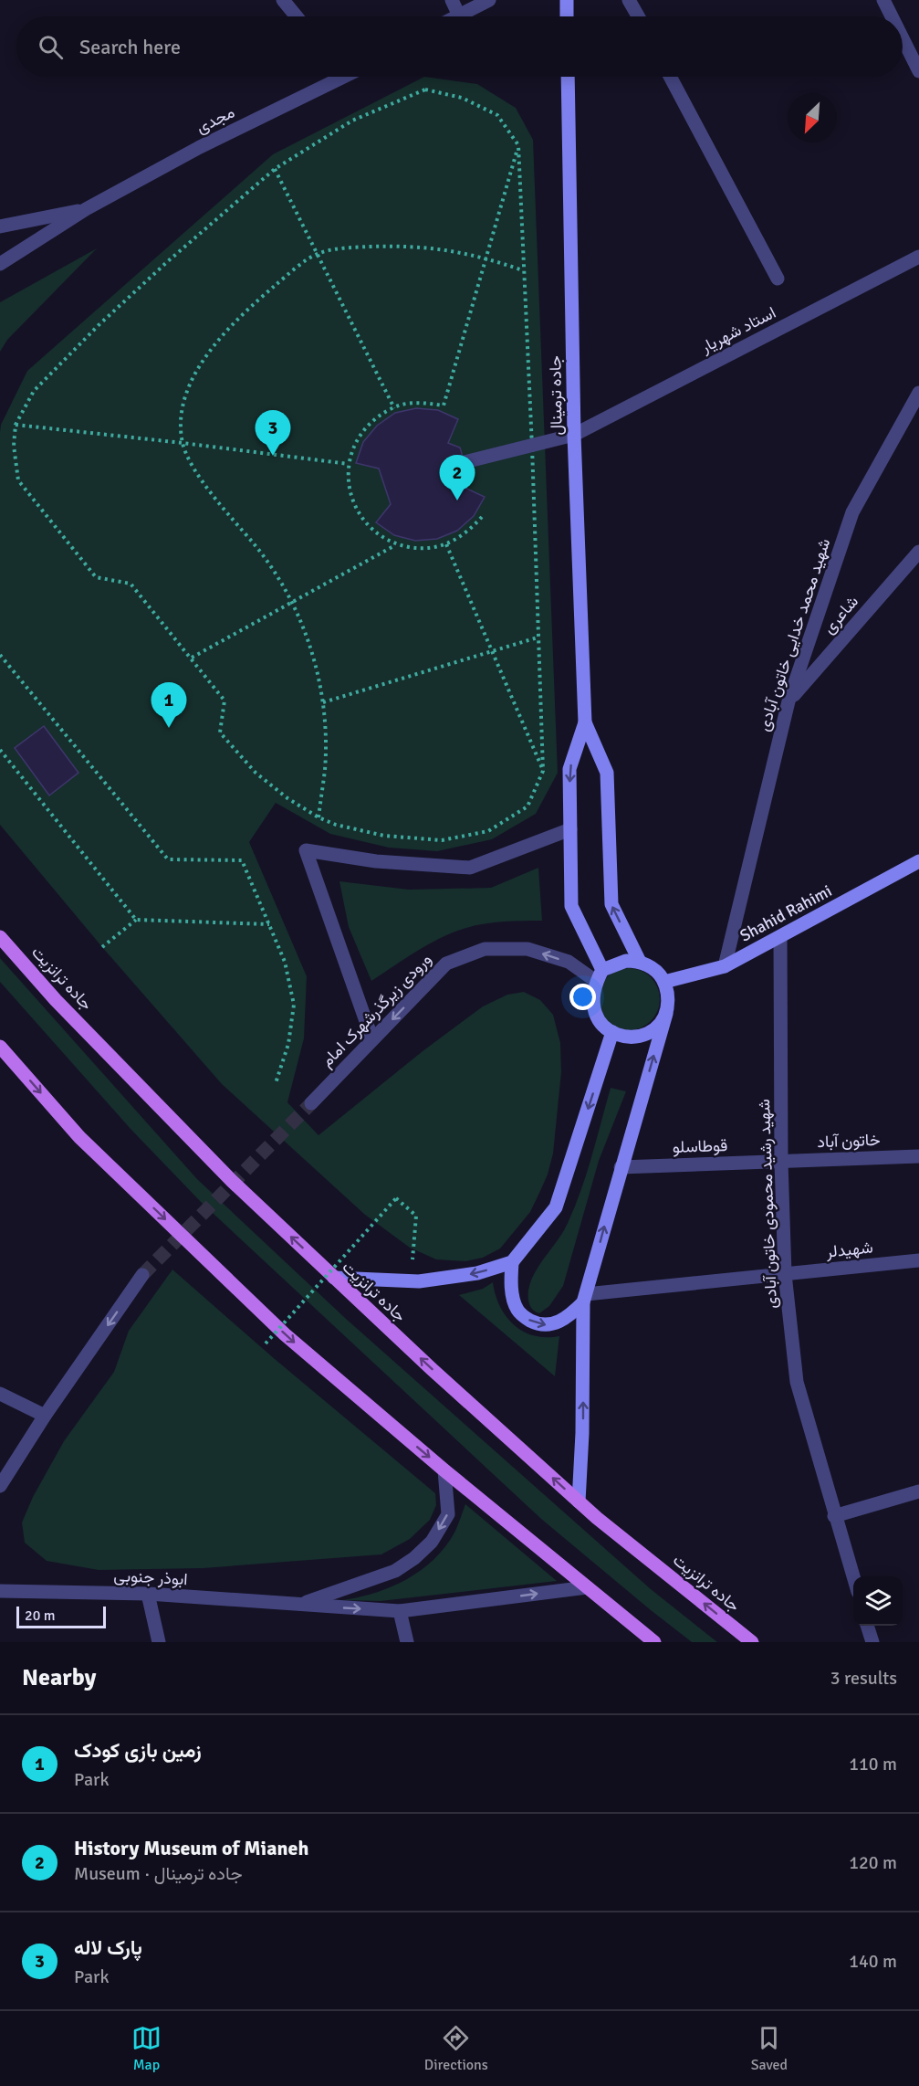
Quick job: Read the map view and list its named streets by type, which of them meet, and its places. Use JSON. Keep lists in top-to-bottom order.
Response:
{
  "streets": {
    "main road": ["جاده ترمینال", "Shahid Rahimi", "جاده ترانزیت"],
    "street": [
      "مجدی",
      "استاد شهریار",
      "شاعری",
      "شهید محمد خدایی خاتون آبادی",
      "ورودی زیرگذرشهرک امام",
      "خاتون آباد",
      "قوطاسلو",
      "شهید رشید محمودی خاتون آبادی",
      "شهیدلر",
      "ابوذر جنوبی"
    ]
  },
  "crossings": [
    ["استاد شهریار", "جاده ترمینال"],
    ["شاعری", "شهید محمد خدایی خاتون آبادی"],
    ["شهید محمد خدایی خاتون آبادی", "Shahid Rahimi"],
    ["Shahid Rahimi", "ورودی زیرگذرشهرک امام"],
    ["Shahid Rahimi", "شهید رشید محمودی خاتون آبادی"],
    ["خاتون آباد", "قوطاسلو"],
    ["خاتون آباد", "شهید رشید محمودی خاتون آبادی"],
    ["قوطاسلو", "شهید رشید محمودی خاتون آبادی"],
    ["شهید رشید محمودی خاتون آبادی", "شهیدلر"]
  ],
  "one_way": ["ورودی زیرگذرشهرک امام", "ابوذر جنوبی"],
  "scale_bar": "20 m",
  "north": "bottom left",
  "page": {
    "search": "Search here",
    "pins": ["3", "2", "1"],
    "scale": "20 m",
    "heading": ["Nearby", "3 results"],
    "list": [
      {
        "mark": "1",
        "name": "زمین بازی کودک",
        "note": "Park",
        "value": "110 m"
      },
      {
        "mark": "2",
        "name": "History Museum of Mianeh",
        "note": "Museum · جاده ترمینال",
        "value": "120 m"
      },
      {
        "mark": "3",
        "name": "پارک لاله",
        "note": "Park",
        "value": "140 m"
      }
    ],
    "nav": ["Map", "Directions", "Saved"]
  }
}
